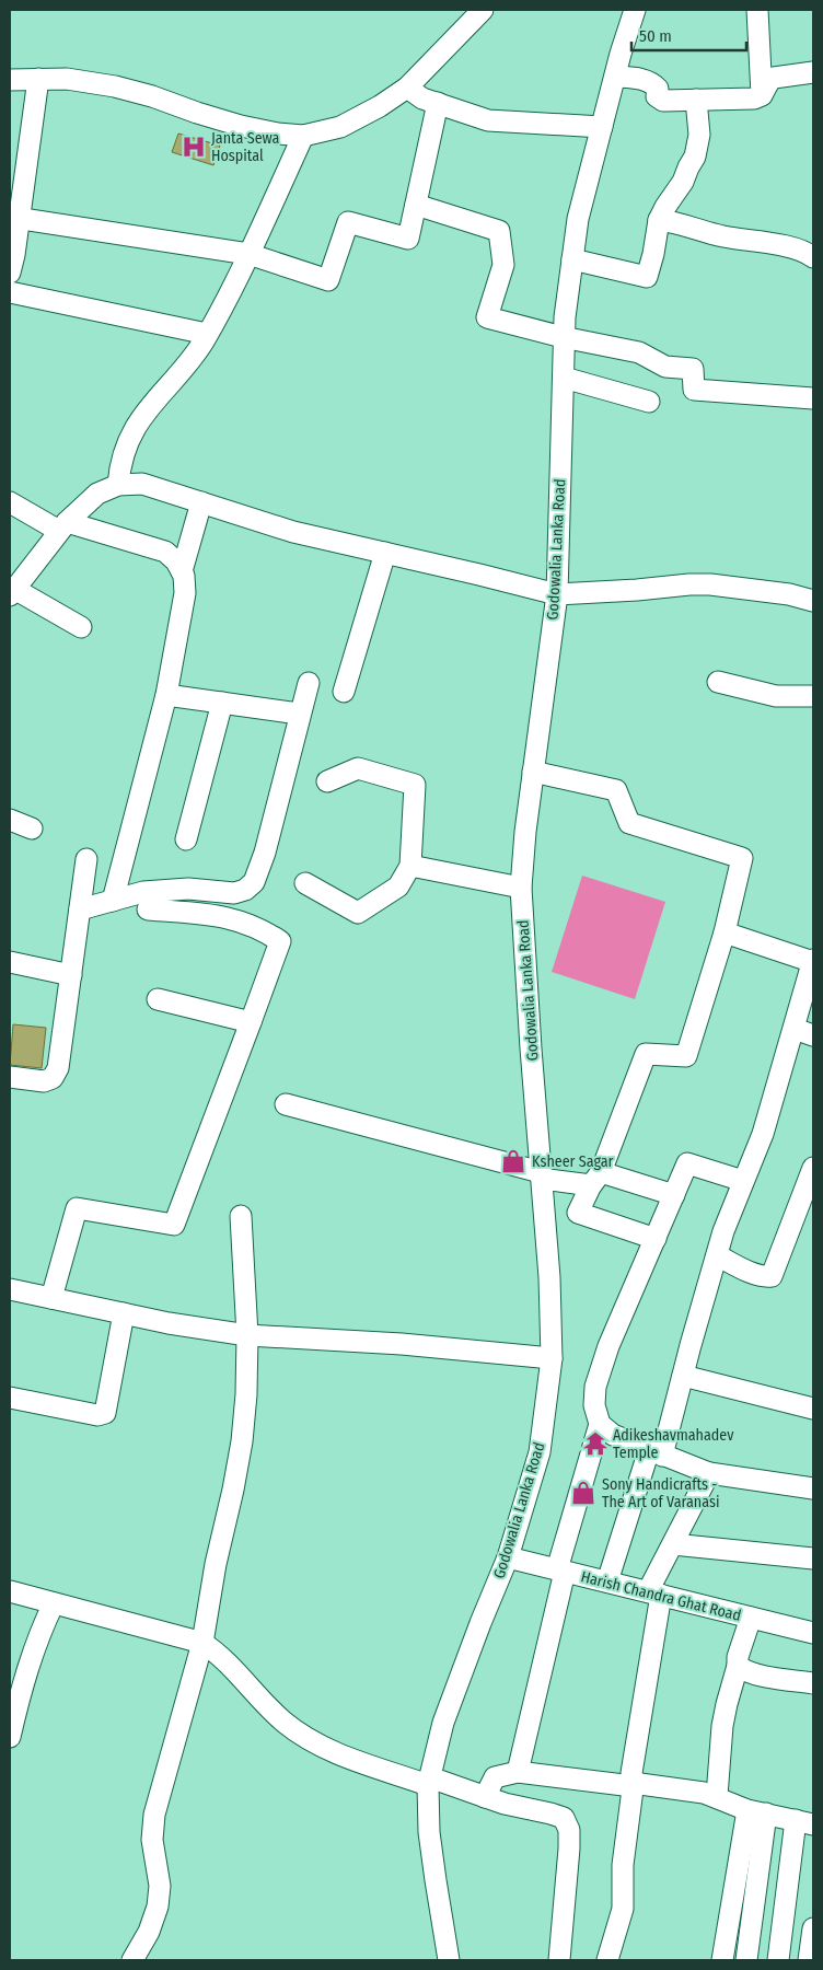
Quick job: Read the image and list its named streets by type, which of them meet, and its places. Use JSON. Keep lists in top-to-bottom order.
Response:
{
  "streets": {
    "street": ["Godowalia Lanka Road", "Harish Chandra Ghat Road"]
  },
  "crossings": [
    ["Godowalia Lanka Road", "Harish Chandra Ghat Road"]
  ],
  "places": {
    "hospital": ["Janta Sewa Hospital"],
    "shop": ["Ksheer Sagar", "Sony Handicrafts - The Art of Varanasi"],
    "temple": ["Adikeshavmahadev Temple"]
  },
  "scale_bar": "50 m"
}
